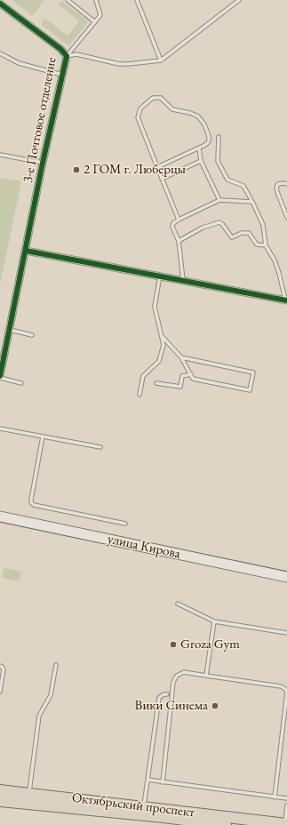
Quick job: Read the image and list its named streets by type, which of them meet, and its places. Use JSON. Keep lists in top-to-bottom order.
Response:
{
  "streets": {
    "main road": ["улица Кирова", "Октябрьский проспект"],
    "street": ["3-е Почтовое отделение"]
  },
  "places": ["2 ГОМ г. Люберцы", "Groza Gym", "Вики Синема"]
}
